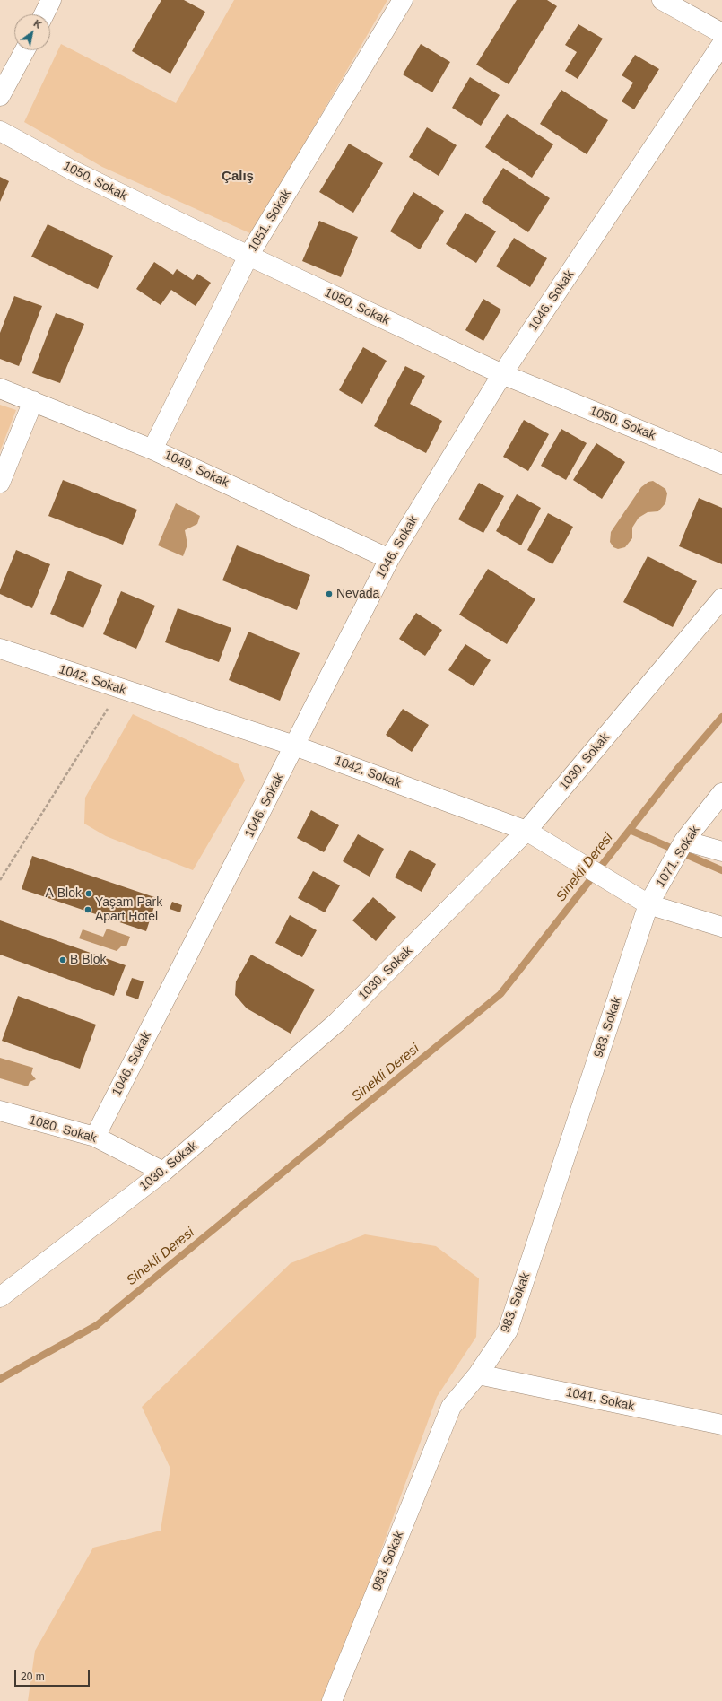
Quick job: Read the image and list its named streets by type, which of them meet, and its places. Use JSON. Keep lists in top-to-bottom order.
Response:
{
  "streets": {
    "street": [
      "1050. Sokak",
      "1051. Sokak",
      "1046. Sokak",
      "1049. Sokak",
      "1042. Sokak",
      "1030. Sokak",
      "1071. Sokak",
      "983. Sokak",
      "1080. Sokak",
      "1041. Sokak"
    ]
  },
  "crossings": [
    ["1050. Sokak", "1051. Sokak"],
    ["1050. Sokak", "1046. Sokak"],
    ["1051. Sokak", "1049. Sokak"],
    ["1046. Sokak", "1049. Sokak"],
    ["1046. Sokak", "1042. Sokak"],
    ["1046. Sokak", "1080. Sokak"],
    ["1042. Sokak", "1030. Sokak"],
    ["1042. Sokak", "1071. Sokak"],
    ["1042. Sokak", "983. Sokak"],
    ["1030. Sokak", "1080. Sokak"],
    ["1071. Sokak", "983. Sokak"],
    ["983. Sokak", "1041. Sokak"]
  ],
  "districts": ["Çalış"],
  "water": ["Sinekli Deresi"],
  "places": [
    "Nevada",
    "A Blok",
    "Yaşam Park Apart Hotel",
    "B Blok"
  ],
  "scale_bar": "20 m",
  "north": "top right"
}
